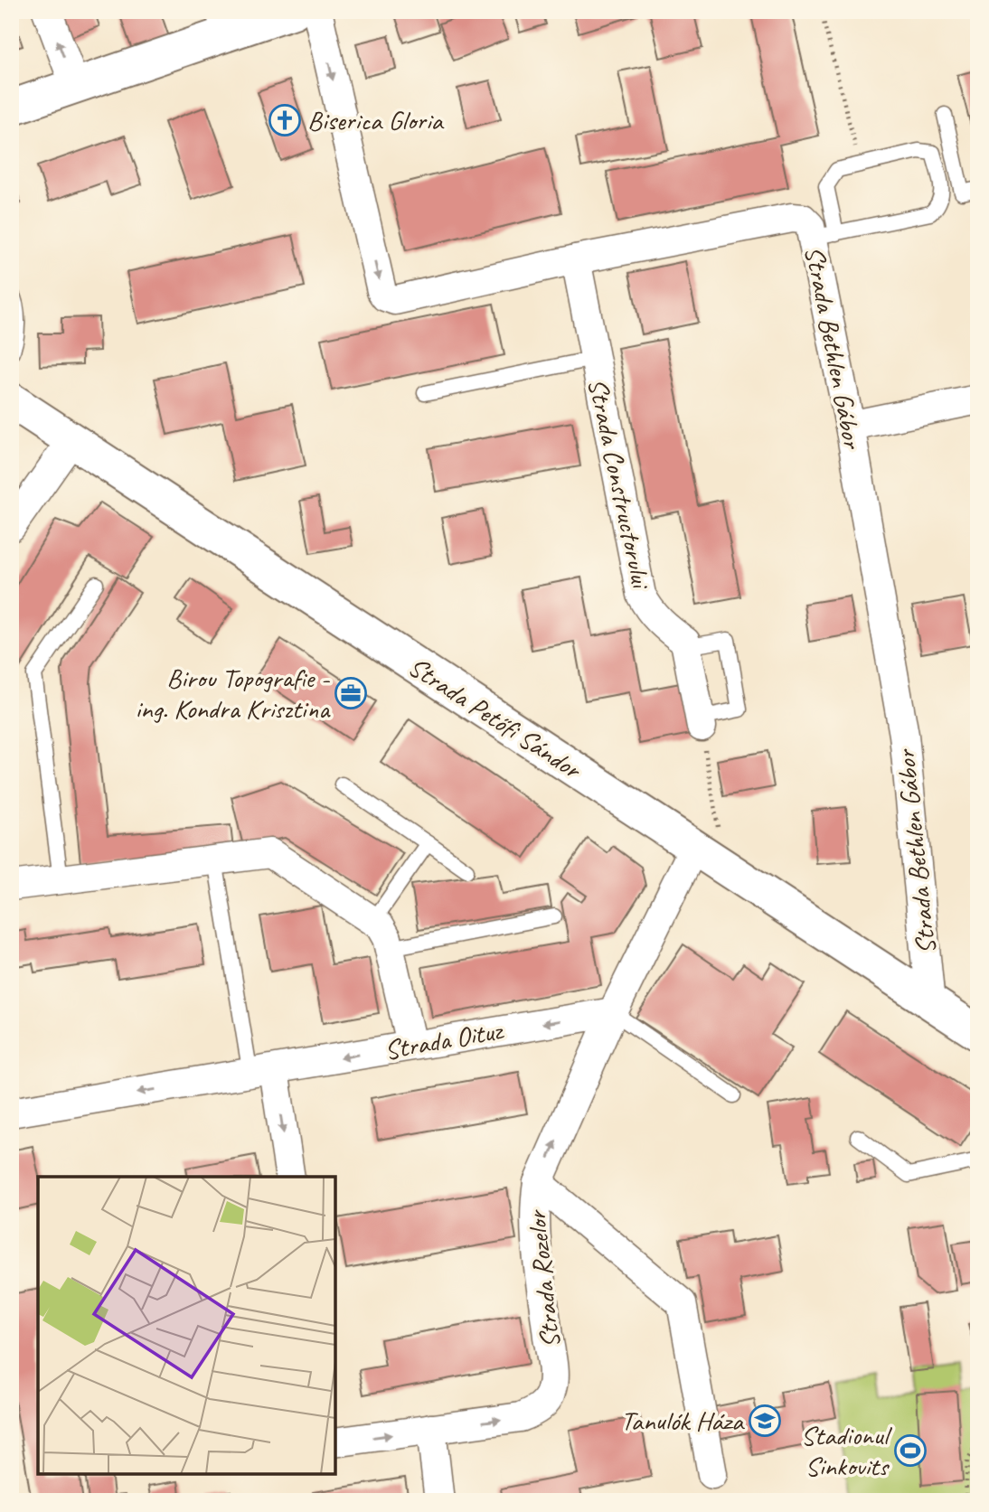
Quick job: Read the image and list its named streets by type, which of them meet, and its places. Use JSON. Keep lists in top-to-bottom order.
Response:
{
  "streets": {
    "main road": ["Strada Petőfi Sándor"],
    "street": [
      "Strada Bethlen Gábor",
      "Strada Constructorului",
      "Strada Oituz",
      "Strada Rozelor"
    ]
  },
  "crossings": [
    ["Strada Bethlen Gábor", "Strada Constructorului"],
    ["Strada Bethlen Gábor", "Strada Petőfi Sándor"],
    ["Strada Petőfi Sándor", "Strada Rozelor"],
    ["Strada Oituz", "Strada Rozelor"]
  ],
  "one_way": ["Strada Rozelor"],
  "places": {
    "church": ["Biserica Gloria"],
    "office": ["Birou Topografie - ing. Kondra Krisztina"],
    "school or university": ["Tanulók Háza"],
    "sports": ["Stadionul Sinkovits"]
  }
}
